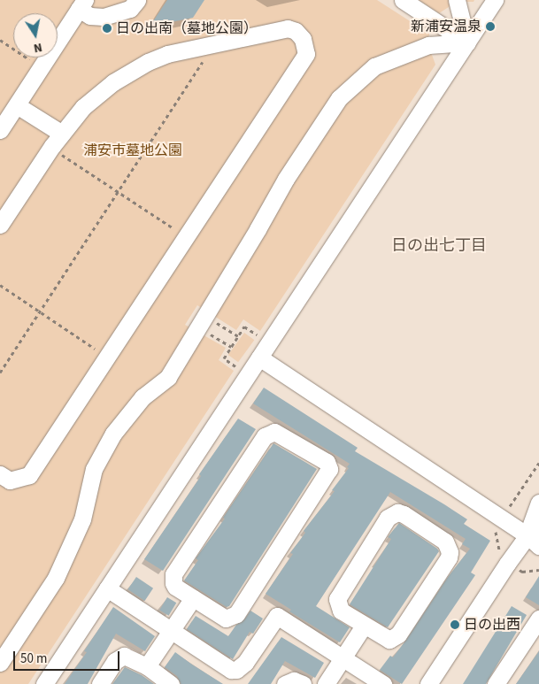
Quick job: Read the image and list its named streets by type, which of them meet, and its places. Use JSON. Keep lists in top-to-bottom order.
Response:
{
  "districts": ["日の出七丁目"],
  "parks": ["浦安市墓地公園"],
  "places": ["新浦安温泉", "日の出南（墓地公園）", "日の出西"],
  "scale_bar": "50 m",
  "north": "bottom"
}
